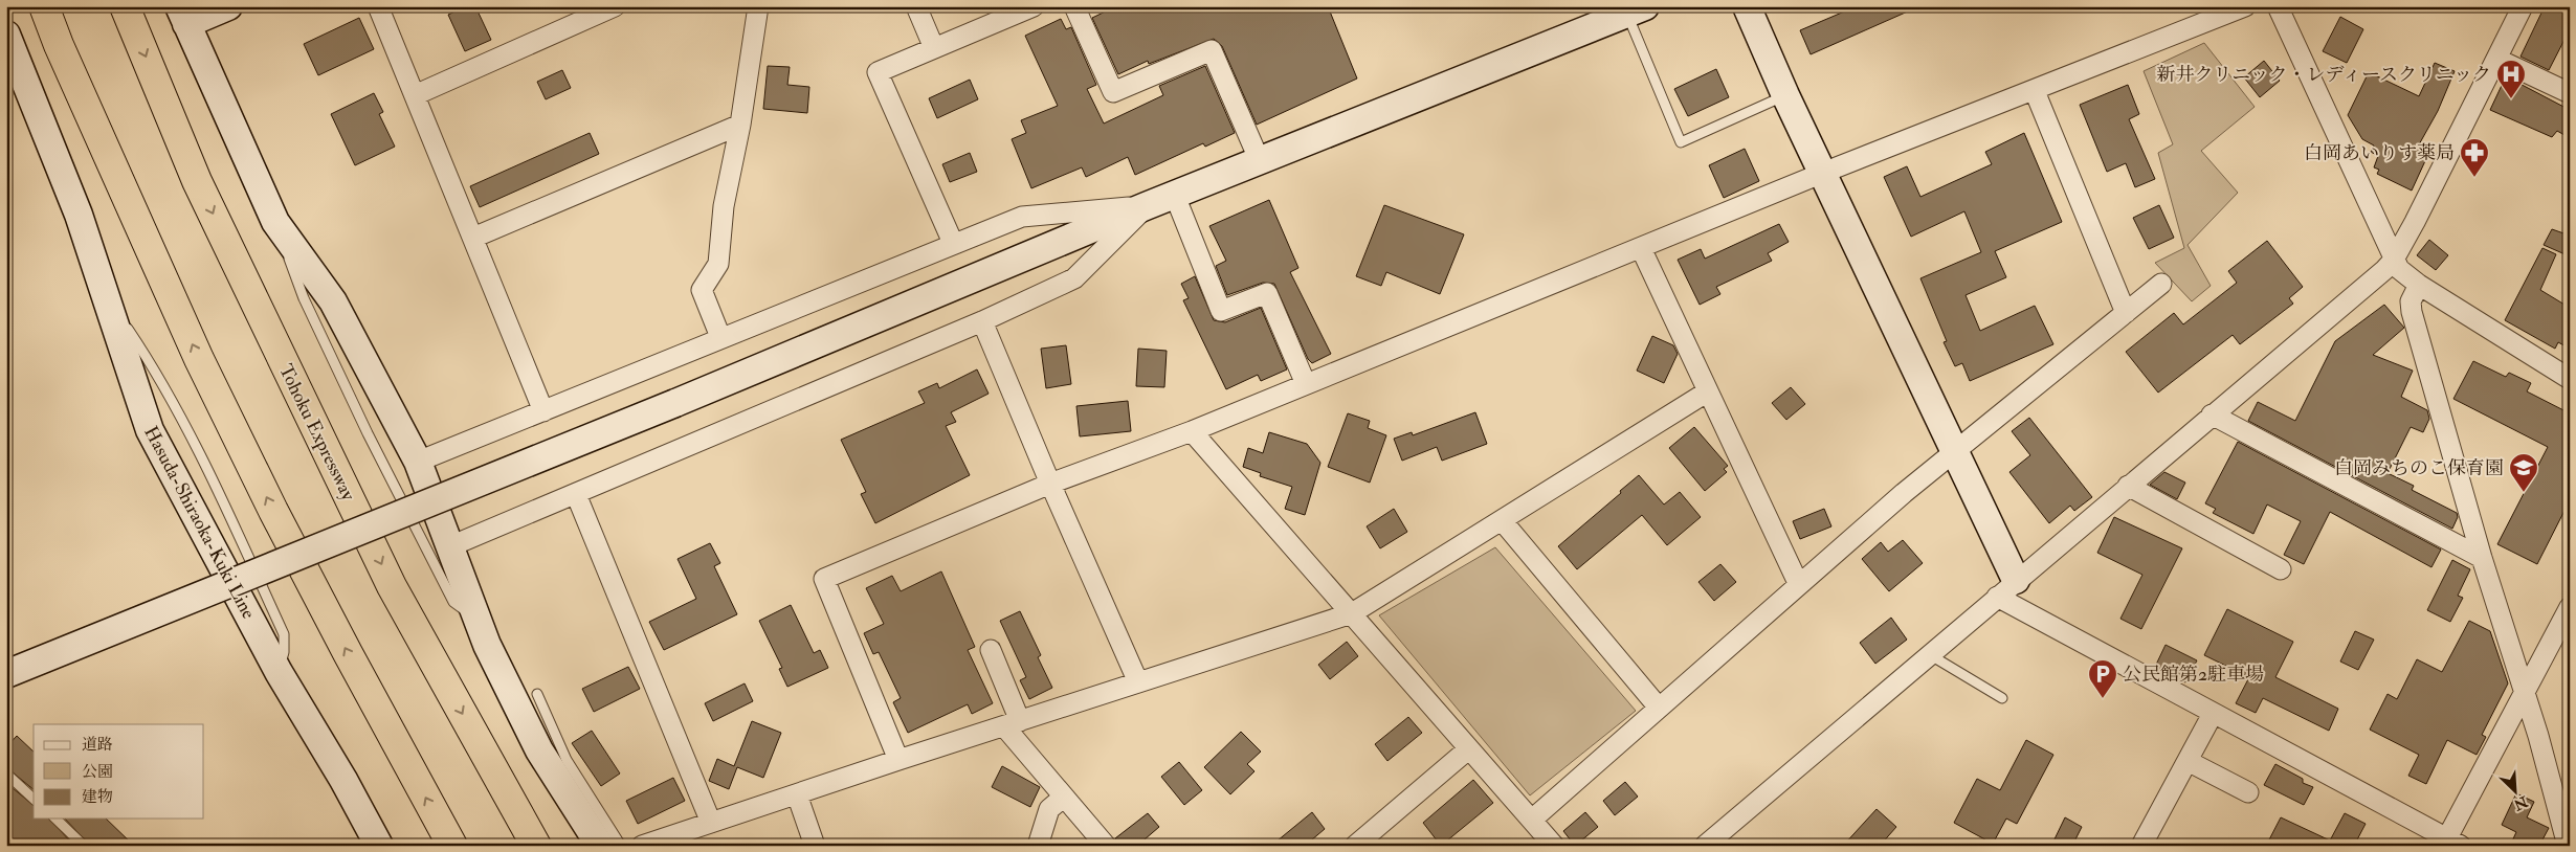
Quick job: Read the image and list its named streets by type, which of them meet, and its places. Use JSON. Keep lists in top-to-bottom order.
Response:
{
  "streets": {
    "highway": ["Tohoku Expressway"],
    "street": ["Hasuda-Shiraoka-Kuki Line"]
  },
  "places": {
    "hospital": ["新井クリニック・レディースクリニック"],
    "pharmacy": ["白岡あいりす薬局"],
    "school or university": ["白岡みちのこ保育園"],
    "parking": ["公民館第2駐車場"]
  },
  "legend": ["道路", "公園", "建物"],
  "north": "bottom right"
}
